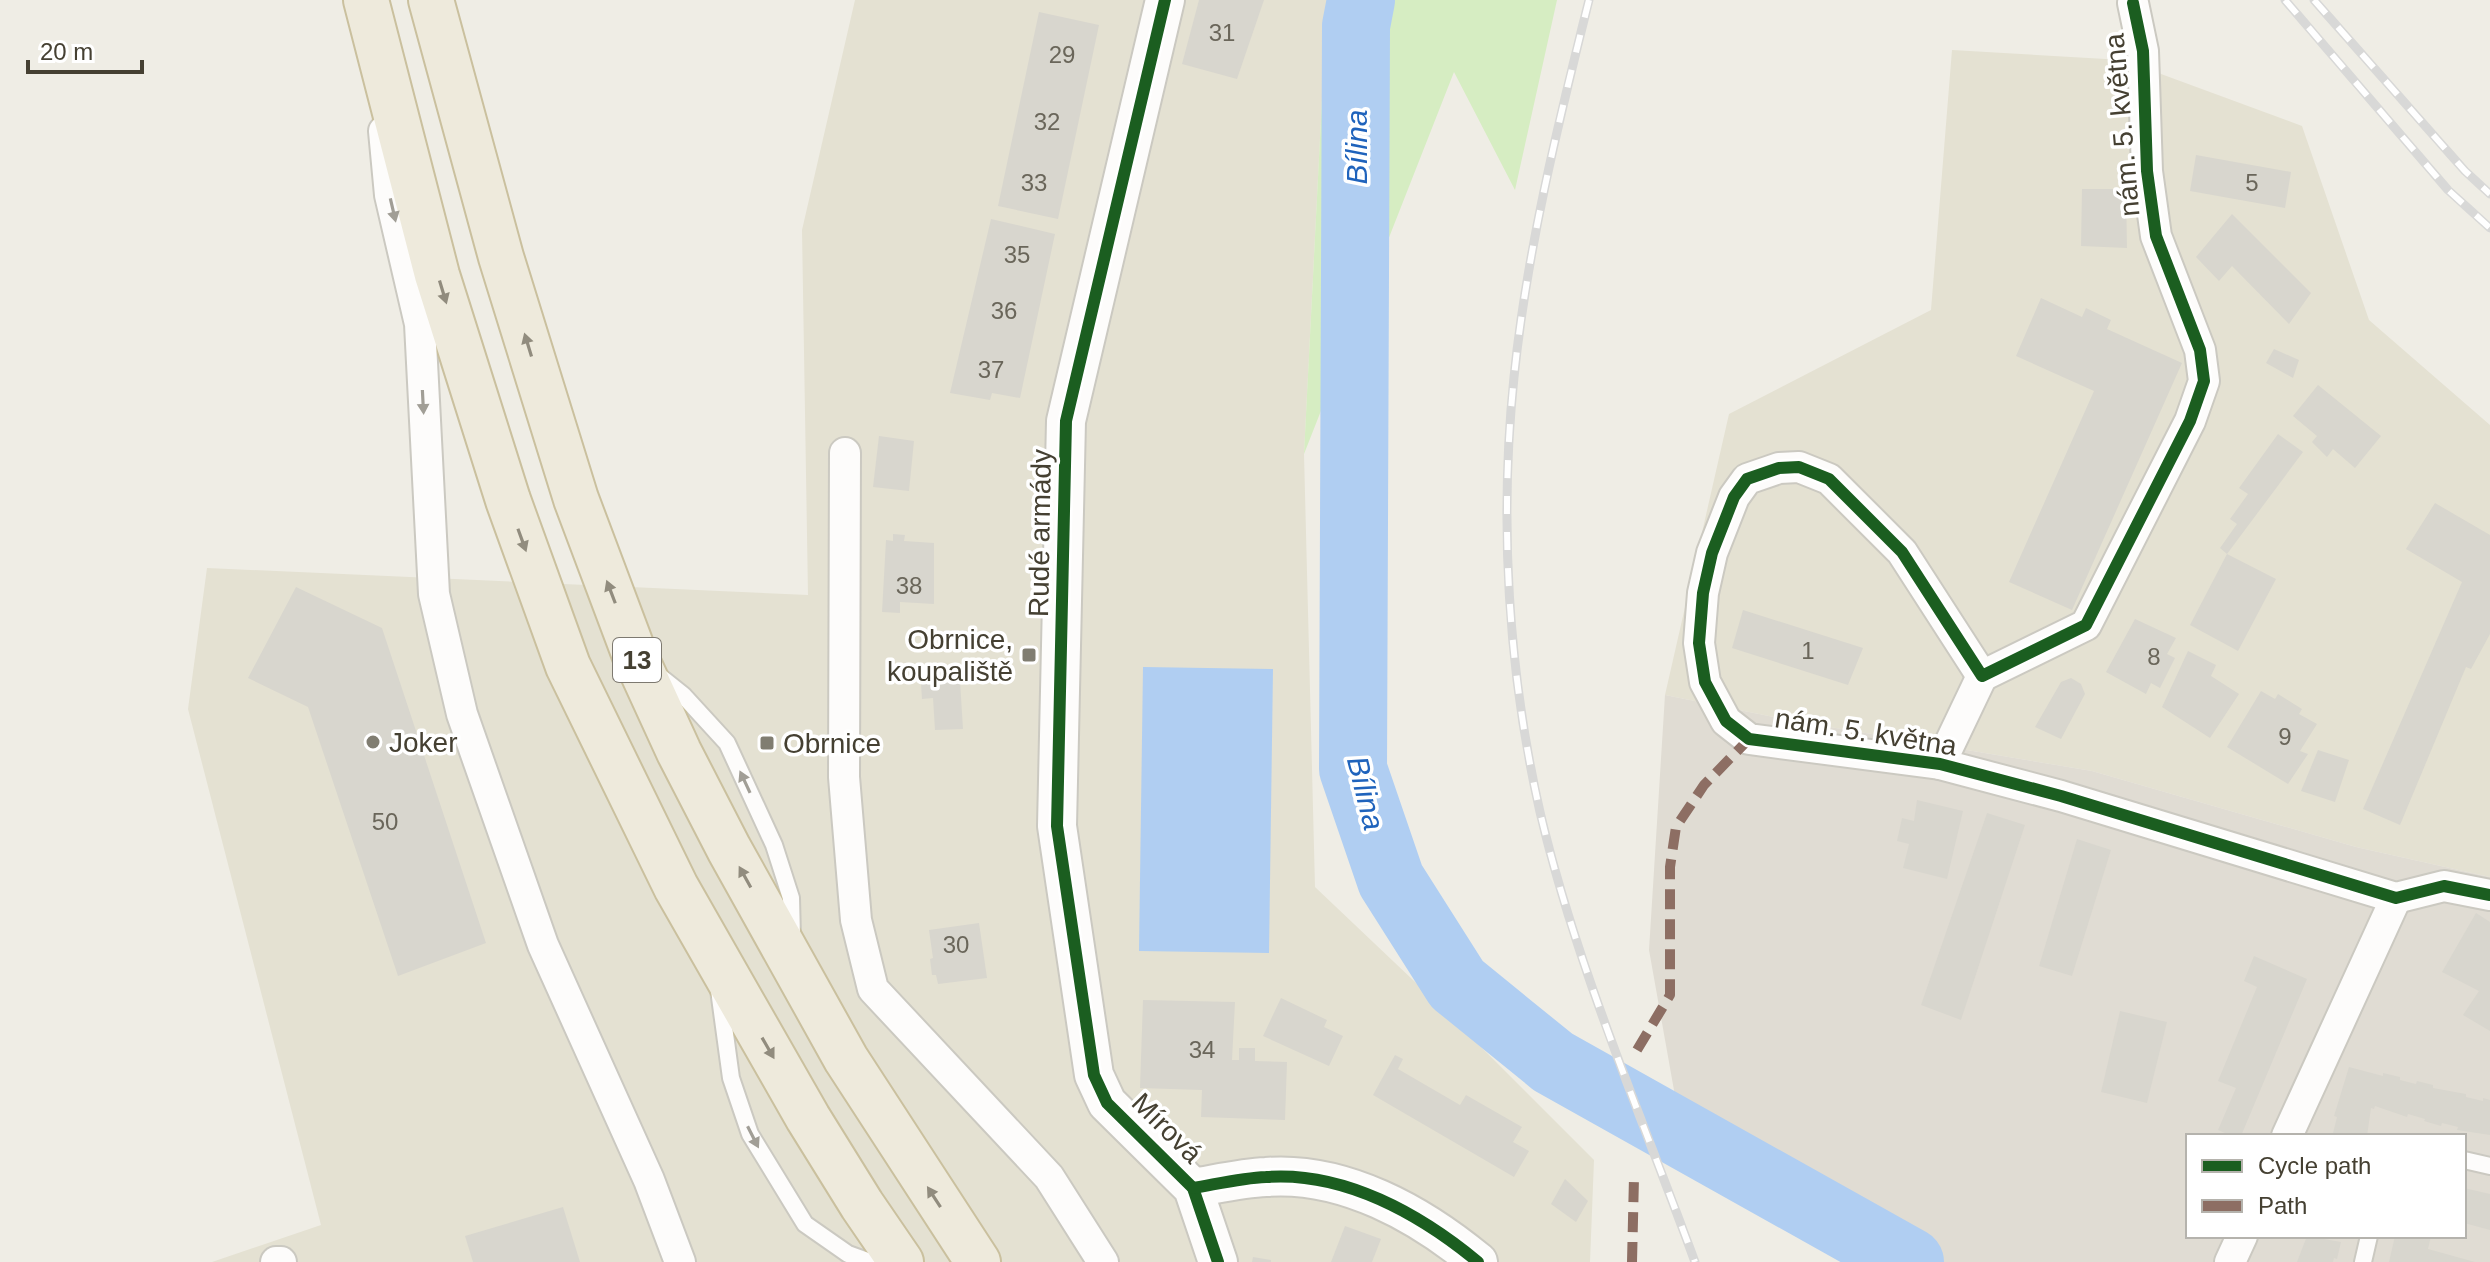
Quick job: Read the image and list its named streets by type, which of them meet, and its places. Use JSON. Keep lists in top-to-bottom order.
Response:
{
  "streets": {
    "highway": ["13"],
    "street": ["nám. 5. května", "Rudé armády", "Mírová"]
  },
  "crossings": [
    ["Rudé armády", "Mírová"]
  ],
  "water": ["Bílina"],
  "places": {
    "transit": ["Obrnice, koupaliště", "Obrnice"],
    "other": ["Joker"]
  },
  "house_numbers": [
    "31",
    "29",
    "32",
    "33",
    "5",
    "35",
    "36",
    "37",
    "38",
    "1",
    "8",
    "9",
    "50",
    "30",
    "34"
  ],
  "legend": ["Cycle path", "Path"],
  "scale_bar": "20 m"
}
